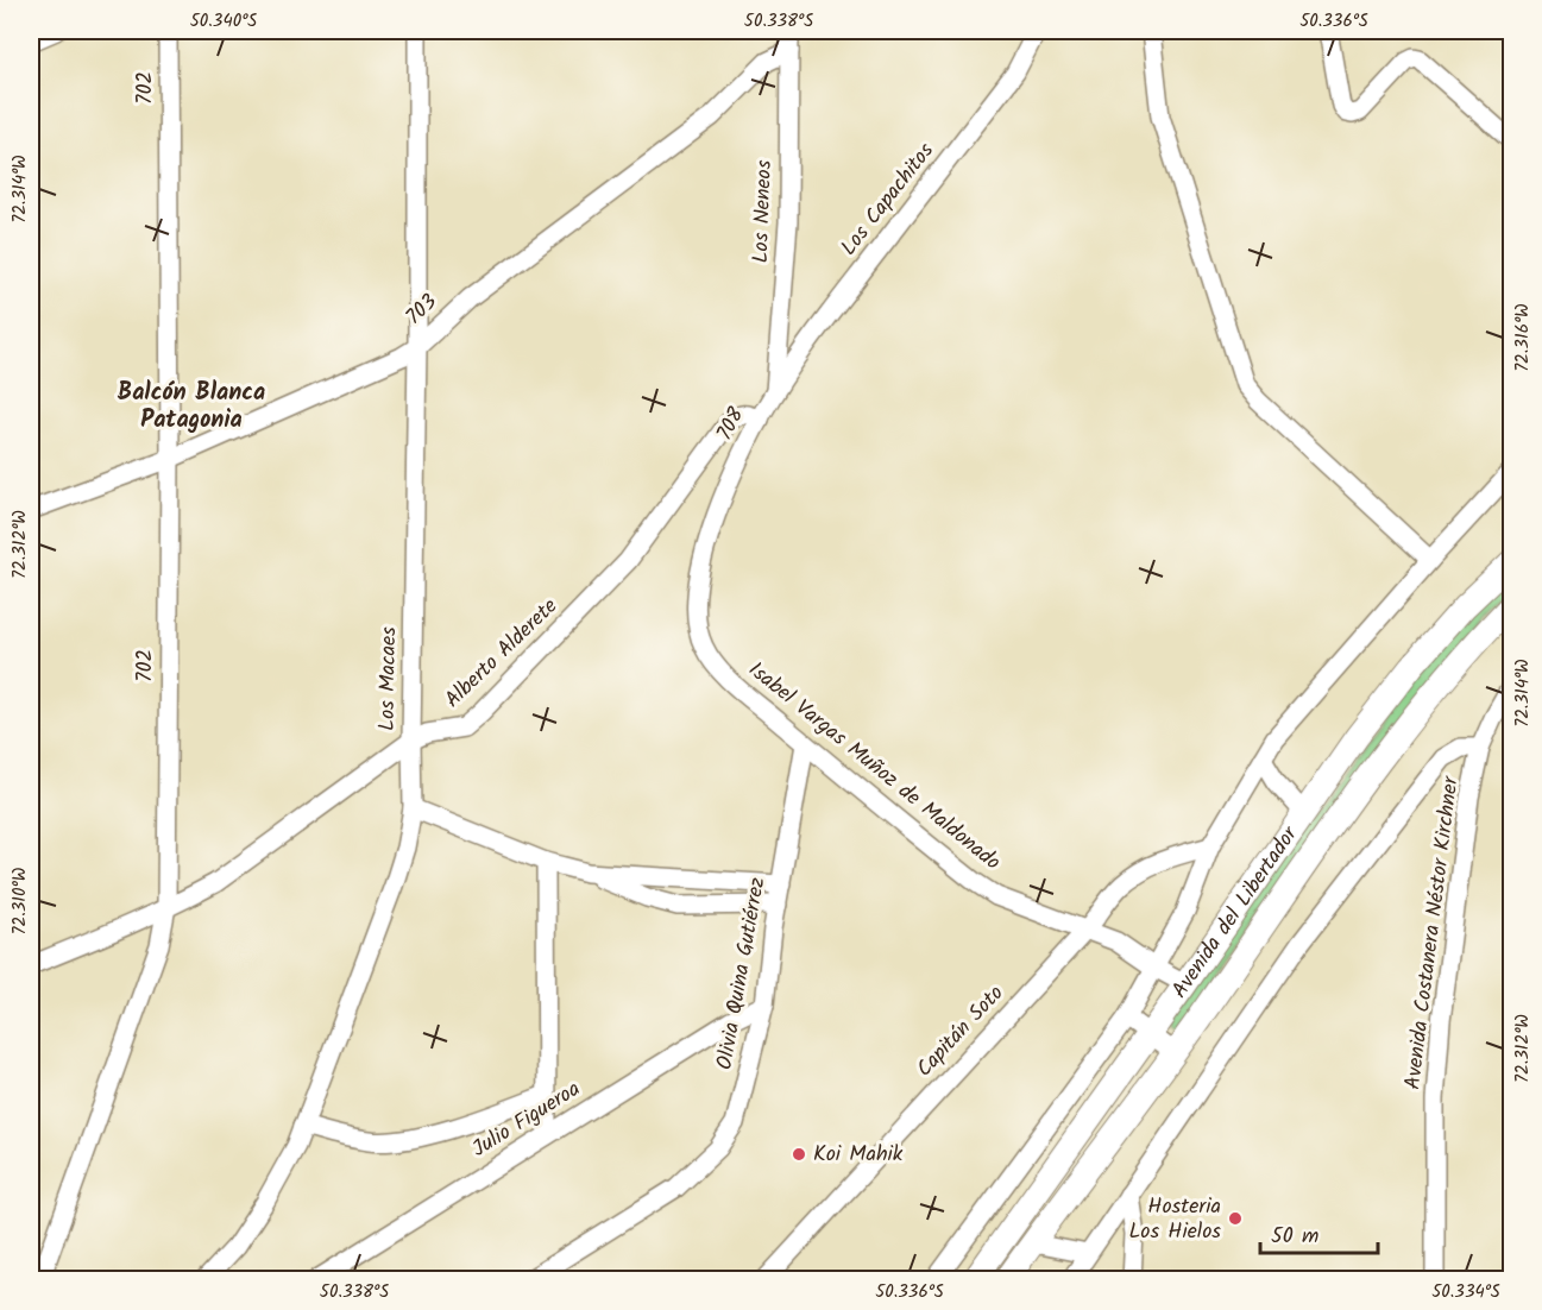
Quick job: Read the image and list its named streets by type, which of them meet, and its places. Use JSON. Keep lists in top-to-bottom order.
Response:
{
  "streets": {
    "main road": ["Avenida del Libertador"],
    "street": [
      "702",
      "Los Capachitos",
      "Los Neneos",
      "703",
      "708",
      "Alberto Alderete",
      "Los Macaes",
      "Isabel Vargas Muñoz de Maldonado",
      "Avenida Costanera Néstor Kirchner",
      "Olivia Quina Gutiérrez",
      "Capitán Soto",
      "Julio Figueroa"
    ]
  },
  "crossings": [
    ["702", "703"],
    ["702", "Alberto Alderete"],
    ["Los Capachitos", "Los Neneos"],
    ["Los Capachitos", "708"],
    ["Los Neneos", "703"],
    ["Los Neneos", "708"],
    ["703", "Los Macaes"],
    ["708", "Alberto Alderete"],
    ["708", "Isabel Vargas Muñoz de Maldonado"],
    ["Alberto Alderete", "Los Macaes"],
    ["Isabel Vargas Muñoz de Maldonado", "Avenida del Libertador"],
    ["Isabel Vargas Muñoz de Maldonado", "Olivia Quina Gutiérrez"],
    ["Isabel Vargas Muñoz de Maldonado", "Capitán Soto"],
    ["Avenida del Libertador", "Capitán Soto"],
    ["Olivia Quina Gutiérrez", "Julio Figueroa"]
  ],
  "districts": ["Balcón Blanca Patagonia"],
  "places": ["Koi Mahik", "Hosteria Los Hielos"],
  "scale_bar": "50 m",
  "coordinates": [
    "50.340°S",
    "50.338°S",
    "50.336°S",
    "72.314°W",
    "72.316°W",
    "72.312°W",
    "72.310°W",
    "50.334°S"
  ]
}
